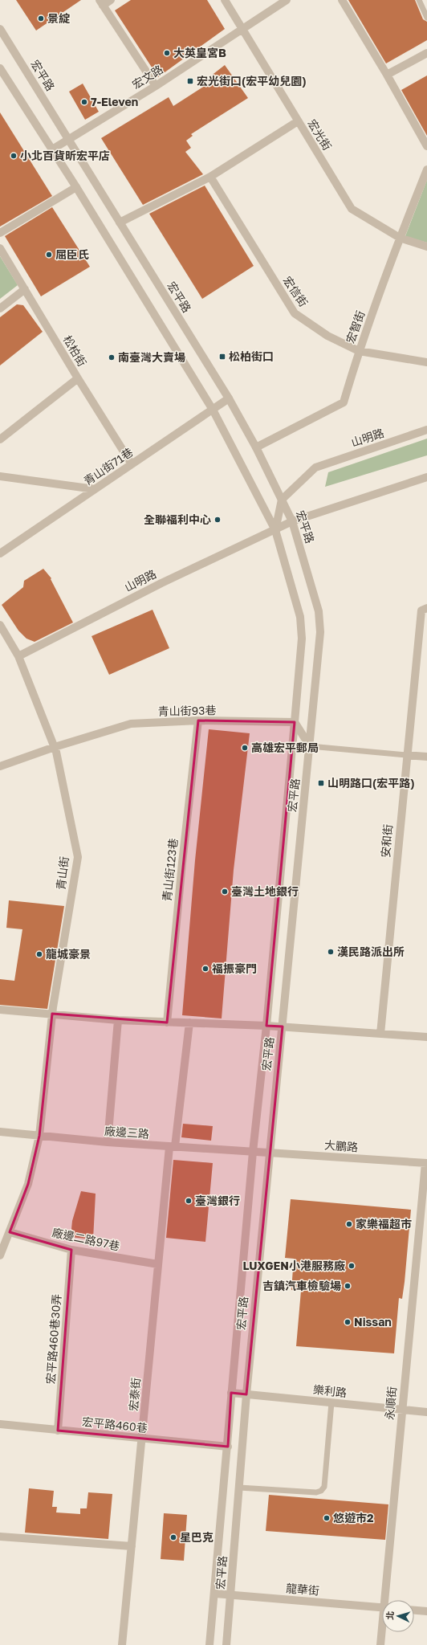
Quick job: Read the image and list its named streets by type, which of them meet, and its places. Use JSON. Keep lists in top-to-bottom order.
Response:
{
  "streets": {
    "street": [
      "宏平路",
      "宏文路",
      "宏光街",
      "宏信街",
      "宏智街",
      "松柏街",
      "山明路",
      "青山街71巷",
      "青山街93巷",
      "安和街",
      "青山街123巷",
      "青山街",
      "廠邊三路",
      "大鵬路",
      "廠邊二路97巷",
      "宏平路460巷30弄",
      "樂利路",
      "宏泰街",
      "永順街",
      "宏平路460巷",
      "龍華街"
    ]
  },
  "crossings": [
    ["宏平路", "宏文路"],
    ["宏平路", "宏智街"],
    ["宏平路", "山明路"],
    ["宏平路", "青山街71巷"],
    ["宏平路", "青山街93巷"],
    ["宏平路", "廠邊三路"],
    ["宏平路", "大鵬路"],
    ["宏平路", "樂利路"],
    ["宏平路", "宏平路460巷"],
    ["宏平路", "龍華街"],
    ["宏文路", "宏光街"],
    ["宏光街", "宏智街"],
    ["宏信街", "宏智街"],
    ["松柏街", "青山街71巷"],
    ["山明路", "青山街"],
    ["青山街93巷", "青山街123巷"],
    ["青山街93巷", "青山街"],
    ["青山街", "廠邊三路"],
    ["青山街", "廠邊二路97巷"],
    ["廠邊三路", "大鵬路"],
    ["廠邊三路", "宏泰街"],
    ["大鵬路", "永順街"],
    ["廠邊二路97巷", "宏平路460巷30弄"],
    ["廠邊二路97巷", "宏泰街"],
    ["宏平路460巷30弄", "宏平路460巷"],
    ["樂利路", "永順街"],
    ["宏泰街", "宏平路460巷"]
  ],
  "places": {
    "other": [
      "景綻",
      "大英皇宮B",
      "7-Eleven",
      "小北百貨昕宏平店",
      "屈臣氏",
      "南臺灣大賣場",
      "全聯福利中心",
      "高雄宏平郵局",
      "臺灣土地銀行",
      "漢民路派出所",
      "龍城豪景",
      "福振豪門",
      "臺灣銀行",
      "家樂福超市",
      "LUXGEN小港服務廠",
      "吉鎮汽車檢驗場",
      "Nissan",
      "悠遊市2",
      "星巴克"
    ],
    "transit": ["宏光街口(宏平幼兒園)", "松柏街口", "山明路口(宏平路)"]
  },
  "north": "left"
}
